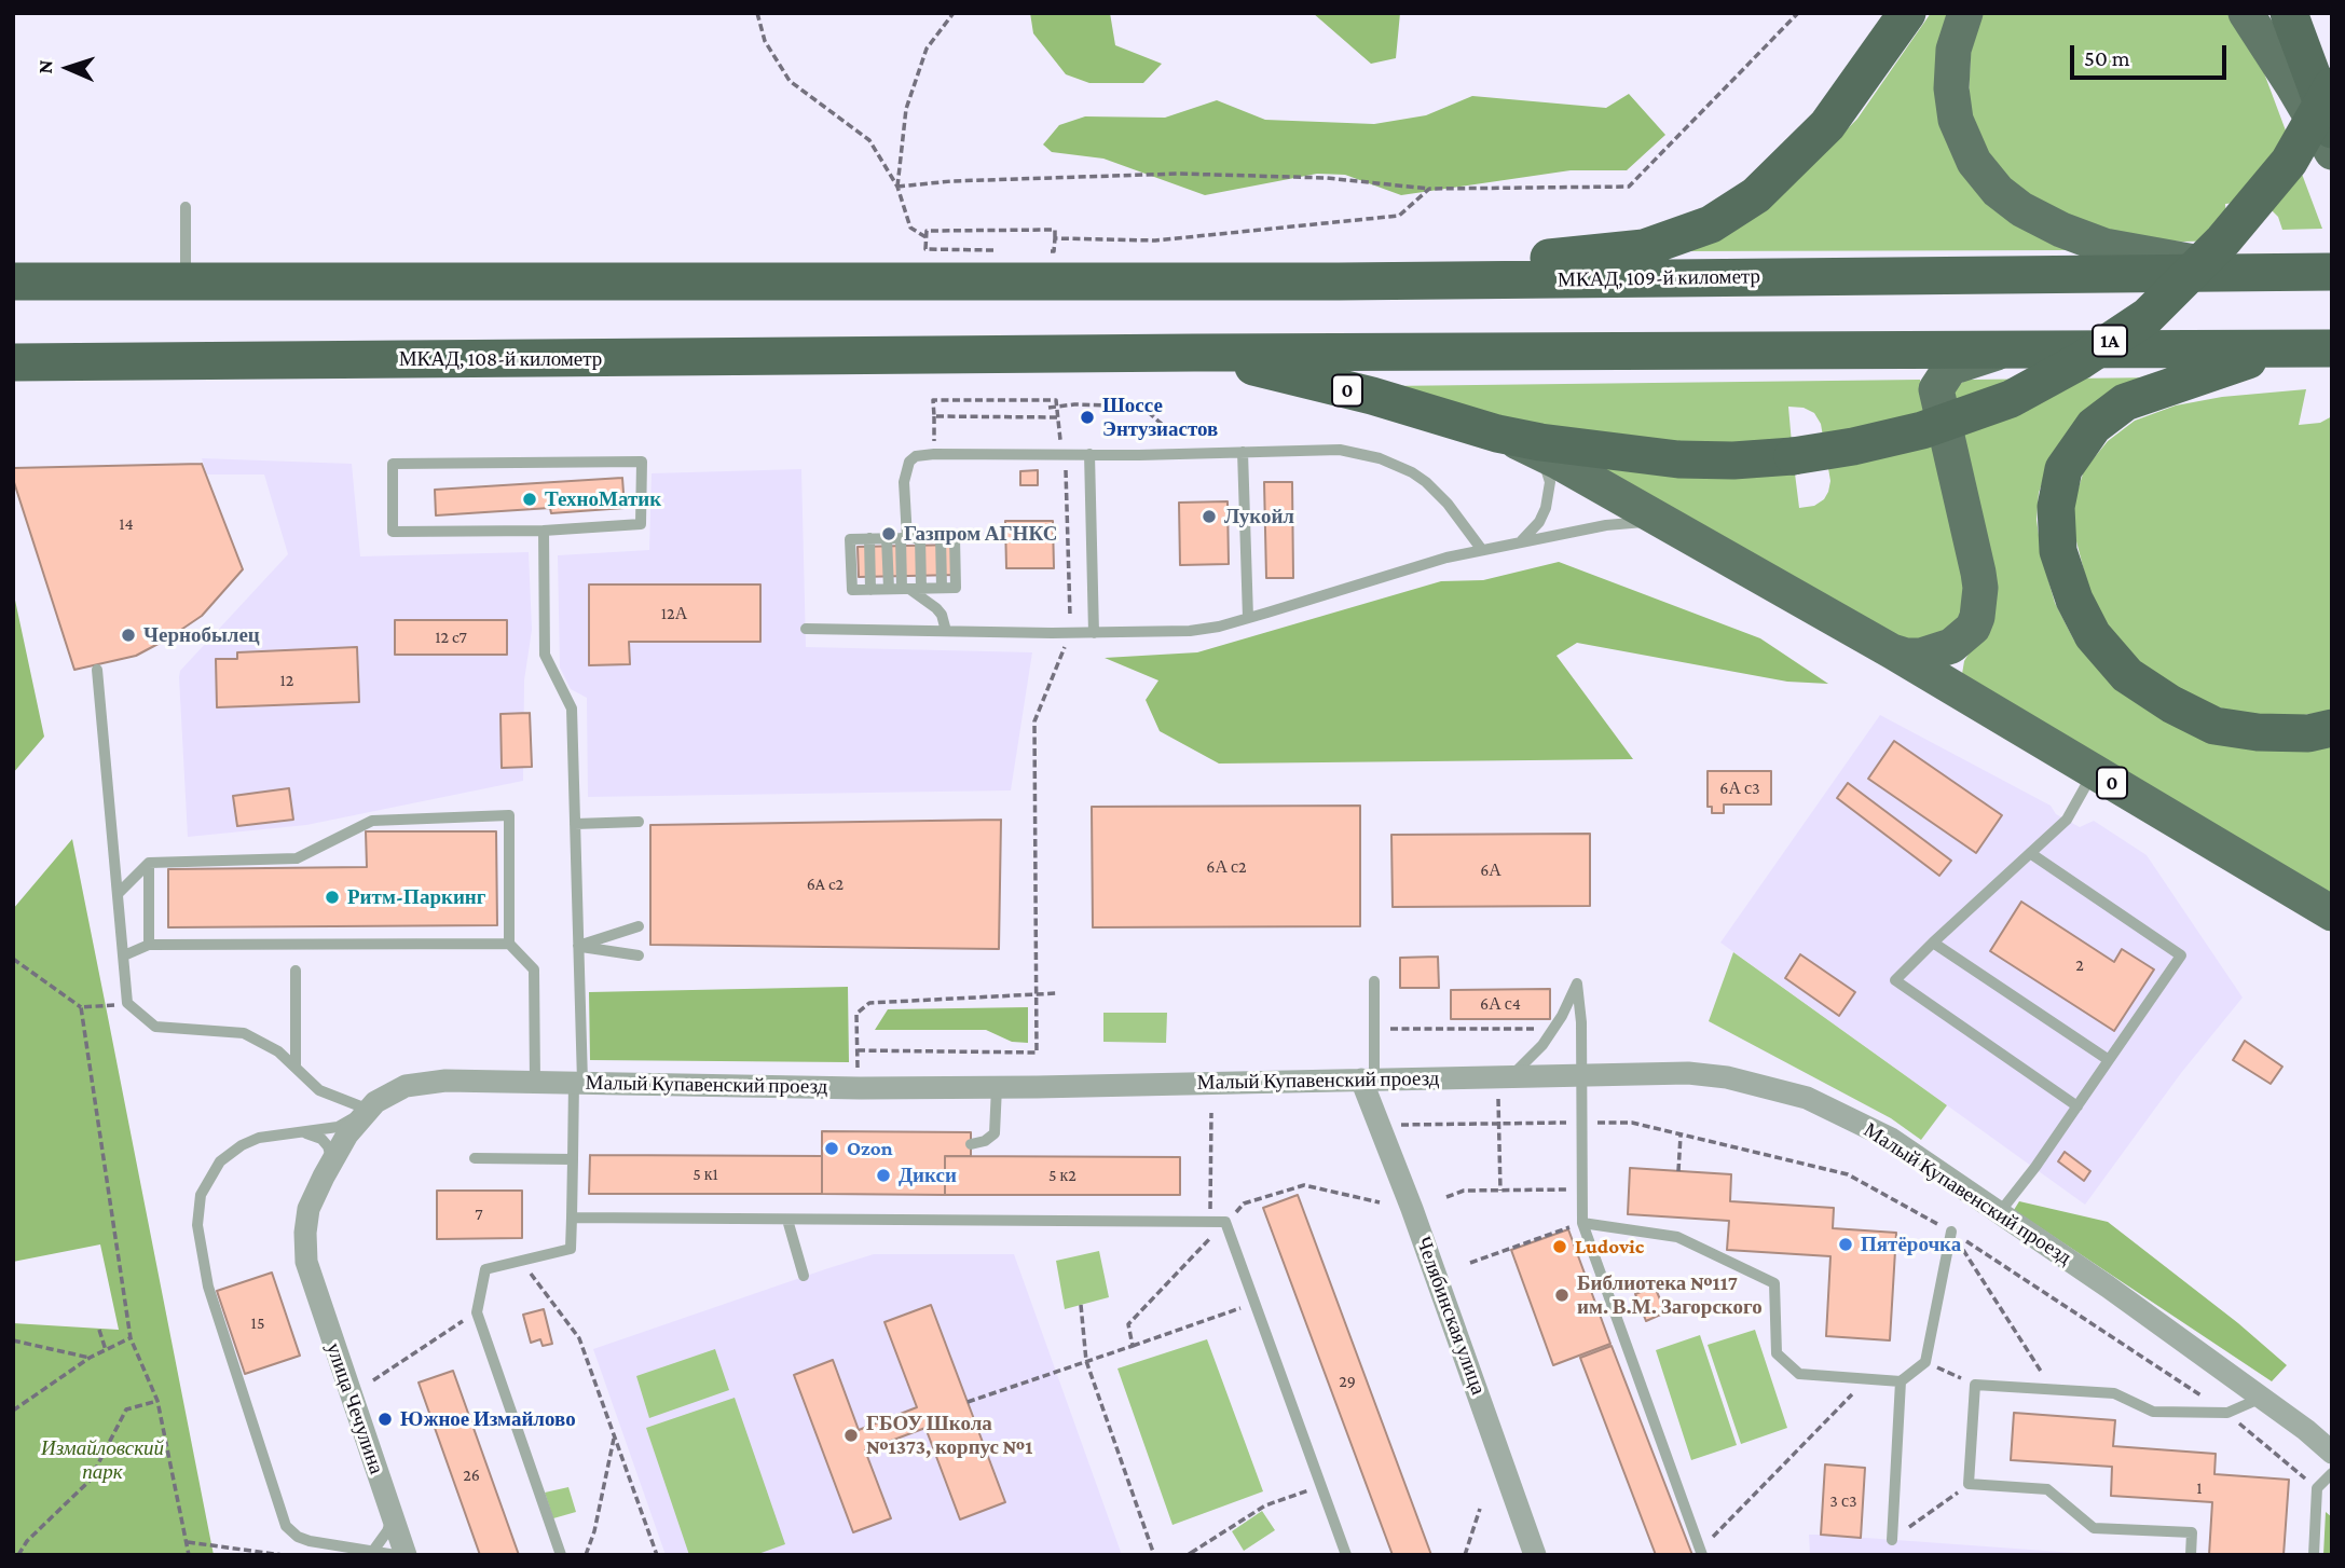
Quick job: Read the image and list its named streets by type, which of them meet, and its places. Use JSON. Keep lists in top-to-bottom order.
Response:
{
  "streets": {
    "highway": [
      "МКАД, 109-й километр",
      "1A",
      "МКАД, 108-й километр",
      "0"
    ],
    "street": ["Малый Купавенский проезд", "Челябинская улица", "улица Чечулина"]
  },
  "crossings": [
    ["1A", "0"],
    ["МКАД, 108-й километр", "0"],
    ["Малый Купавенский проезд", "Челябинская улица"],
    ["Малый Купавенский проезд", "улица Чечулина"]
  ],
  "parks": ["Измайловский парк"],
  "places": [
    "Шоссе Энтузиастов",
    "ТехноМатик",
    "Лукойл",
    "Газпром АГНКС",
    "Чернобылец",
    "Ритм-Паркинг",
    "Ozon",
    "Дикси",
    "Пятёрочка",
    "Ludovic",
    "Библиотека №117 им. В.М. Загорского",
    "Южное Измайлово",
    "ГБОУ Школа №1373, корпус №1"
  ],
  "house_numbers": [
    "14",
    "12А",
    "12 c7",
    "12",
    "6А с3",
    "6А с2",
    "6А",
    "6A c2",
    "2",
    "6А с4",
    "5 к1",
    "5 к2",
    "7",
    "15",
    "29",
    "26",
    "1",
    "3 с3"
  ],
  "scale_bar": "50 m",
  "north": "left"
}
